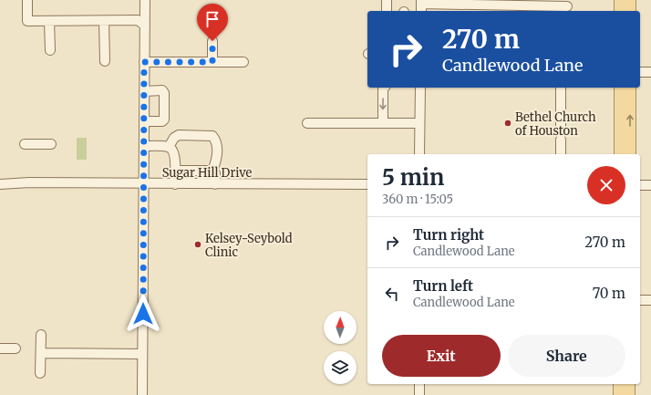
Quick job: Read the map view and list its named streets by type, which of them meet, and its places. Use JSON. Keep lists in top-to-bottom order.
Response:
{
  "streets": {
    "street": ["Sugar Hill Drive"]
  },
  "places": ["Bethel Church of Houston", "Kelsey-Seybold Clinic"],
  "north": "top",
  "page": {
    "turn": ["270 m", "Candlewood Lane"],
    "heading": ["5 min", "360 m · 15:05"],
    "list": [
      {
        "name": "Turn right",
        "note": "Candlewood Lane",
        "value": "270 m"
      },
      {
        "name": "Turn left",
        "note": "Candlewood Lane",
        "value": "70 m"
      }
    ],
    "buttons": ["Exit", "Share"]
  }
}
